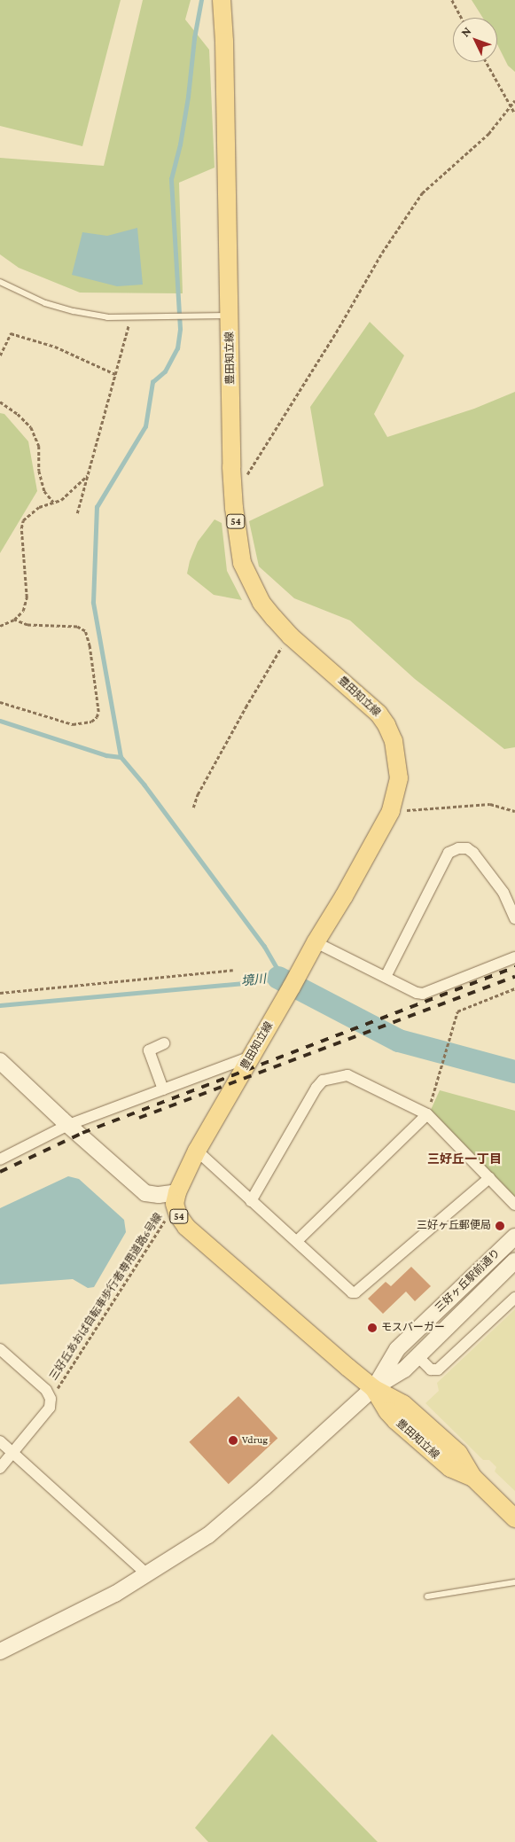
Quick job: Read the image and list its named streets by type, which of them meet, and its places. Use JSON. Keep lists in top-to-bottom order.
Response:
{
  "streets": {
    "main road": ["豊田知立線", "54"],
    "street": ["三好ヶ丘駅前通り"],
    "path": ["三好丘あおば自転車歩行者専用道路6号線"]
  },
  "crossings": [
    ["豊田知立線", "三好ヶ丘駅前通り"],
    ["豊田知立線", "三好丘あおば自転車歩行者専用道路6号線"]
  ],
  "districts": ["三好丘一丁目"],
  "water": ["境川"],
  "places": ["三好ヶ丘郵便局", "モスバーガー", "Vdrug"],
  "north": "top left"
}
